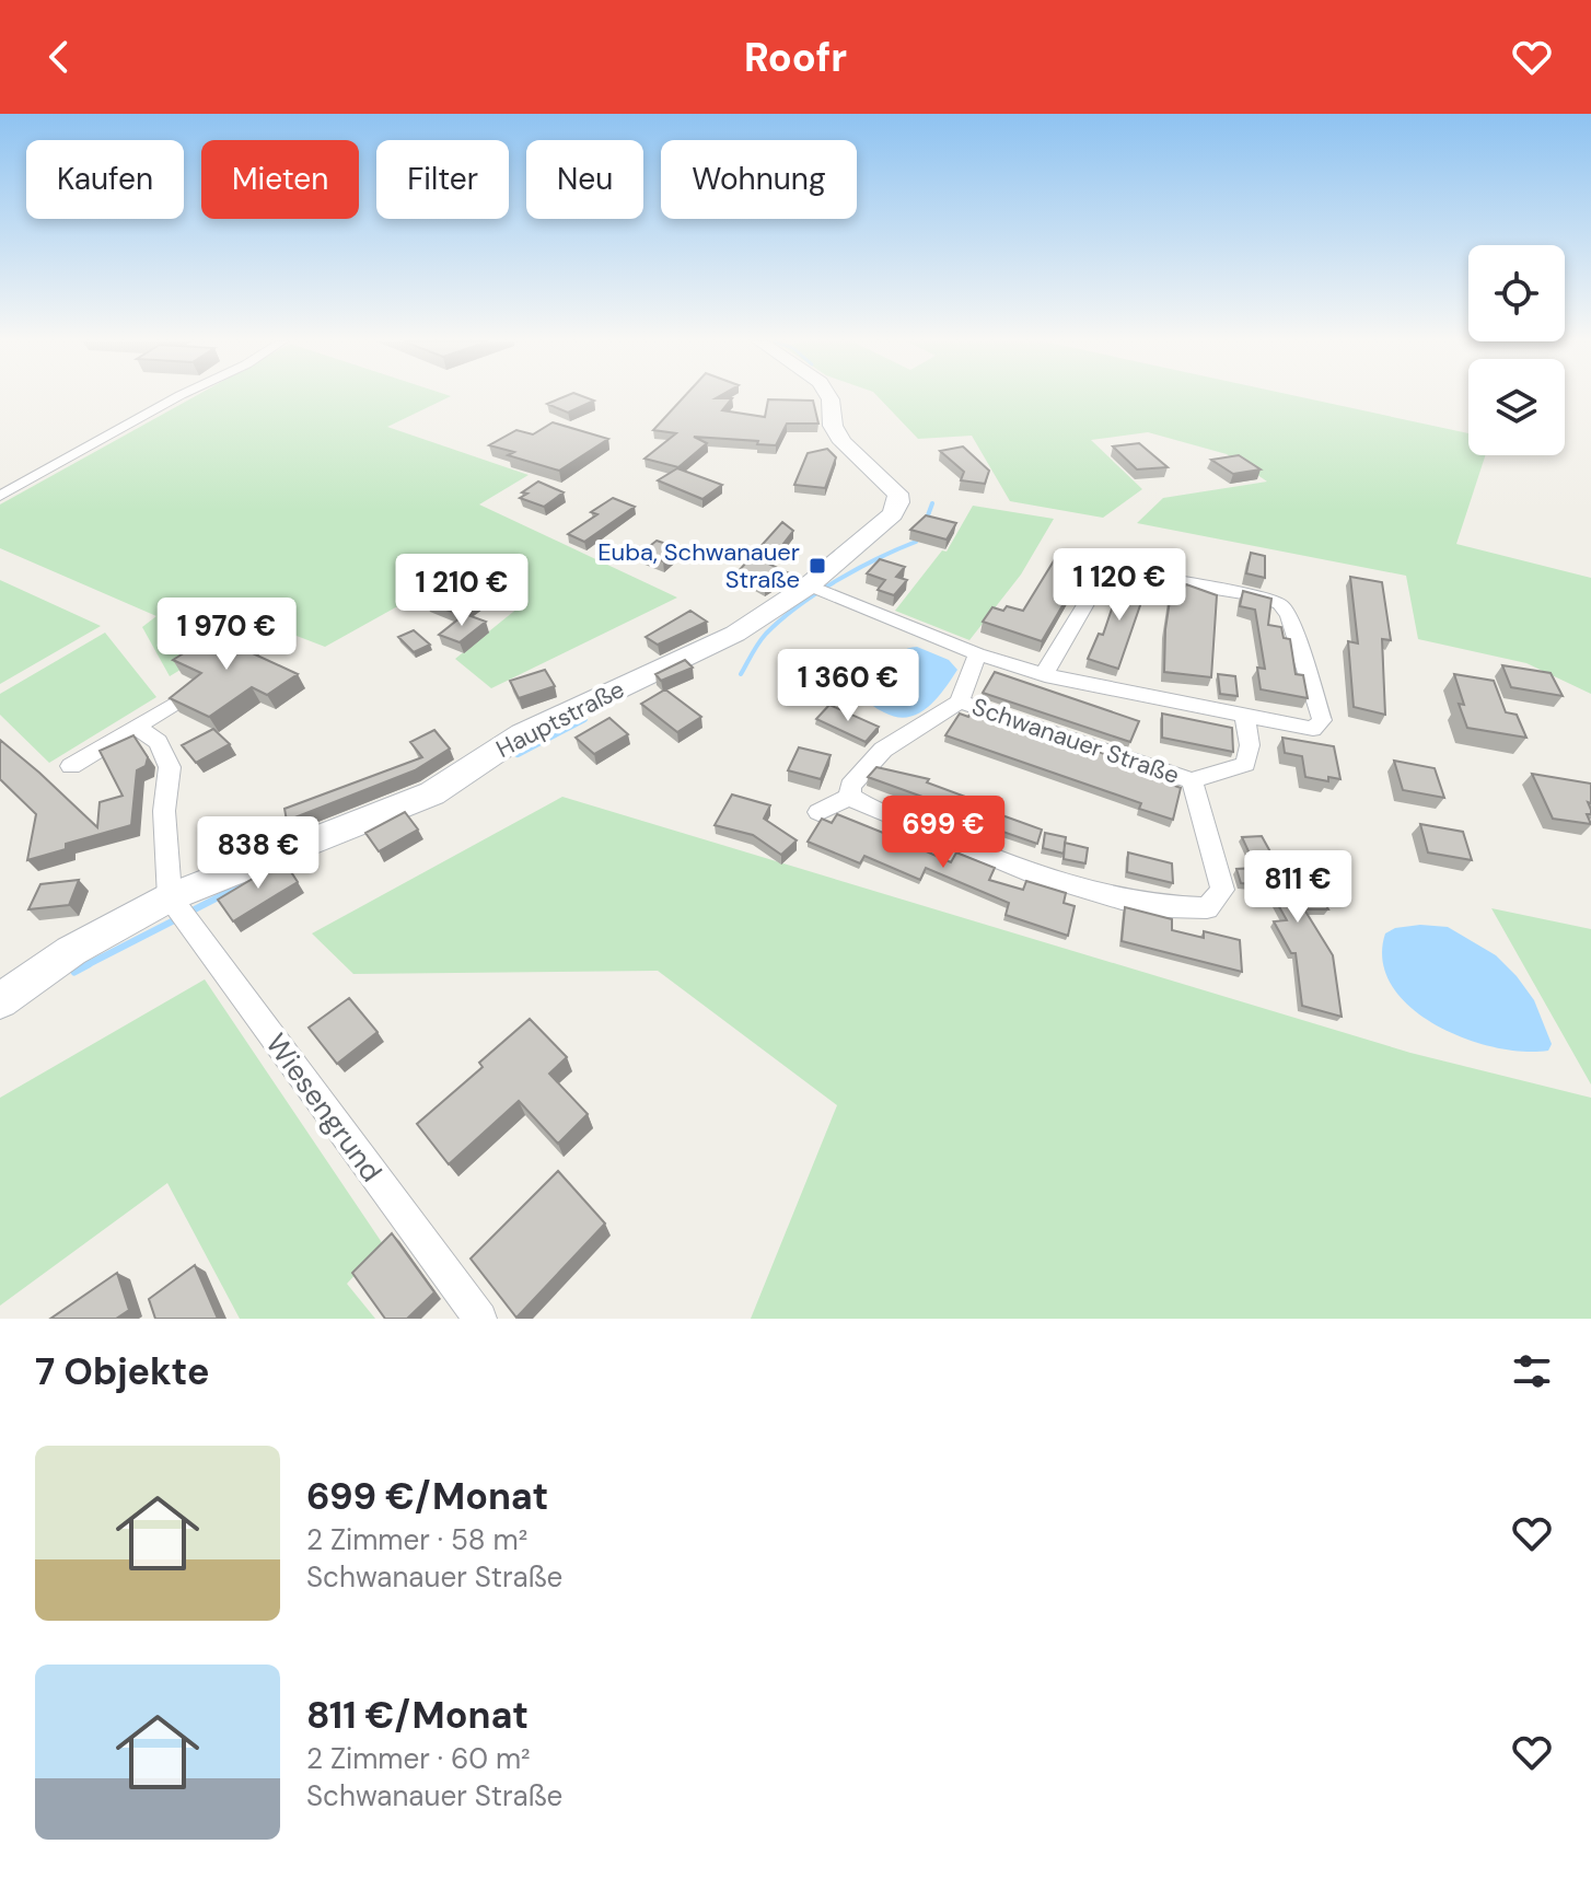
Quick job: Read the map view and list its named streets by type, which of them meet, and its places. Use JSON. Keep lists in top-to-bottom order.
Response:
{
  "streets": {
    "street": ["Hauptstraße", "Schwanauer Straße", "Wiesengrund"]
  },
  "crossings": [
    ["Hauptstraße", "Schwanauer Straße"],
    ["Hauptstraße", "Wiesengrund"]
  ],
  "places": {
    "transit": ["Euba, Schwanauer Straße"]
  },
  "page": {
    "header": "Roofr",
    "chip": [
      "Kaufen",
      "Mieten",
      "Filter",
      "Neu",
      "Wohnung"
    ],
    "price": [
      "1 120 €",
      "1 210 €",
      "1 970 €",
      "1 360 €",
      "699 €",
      "838 €",
      "811 €"
    ],
    "heading": "7 Objekte",
    "list": [
      {
        "name": "699 €/Monat",
        "note": "2 Zimmer · 58 m² · Schwanauer Straße"
      },
      {
        "name": "811 €/Monat",
        "note": "2 Zimmer · 60 m² · Schwanauer Straße"
      }
    ]
  }
}
